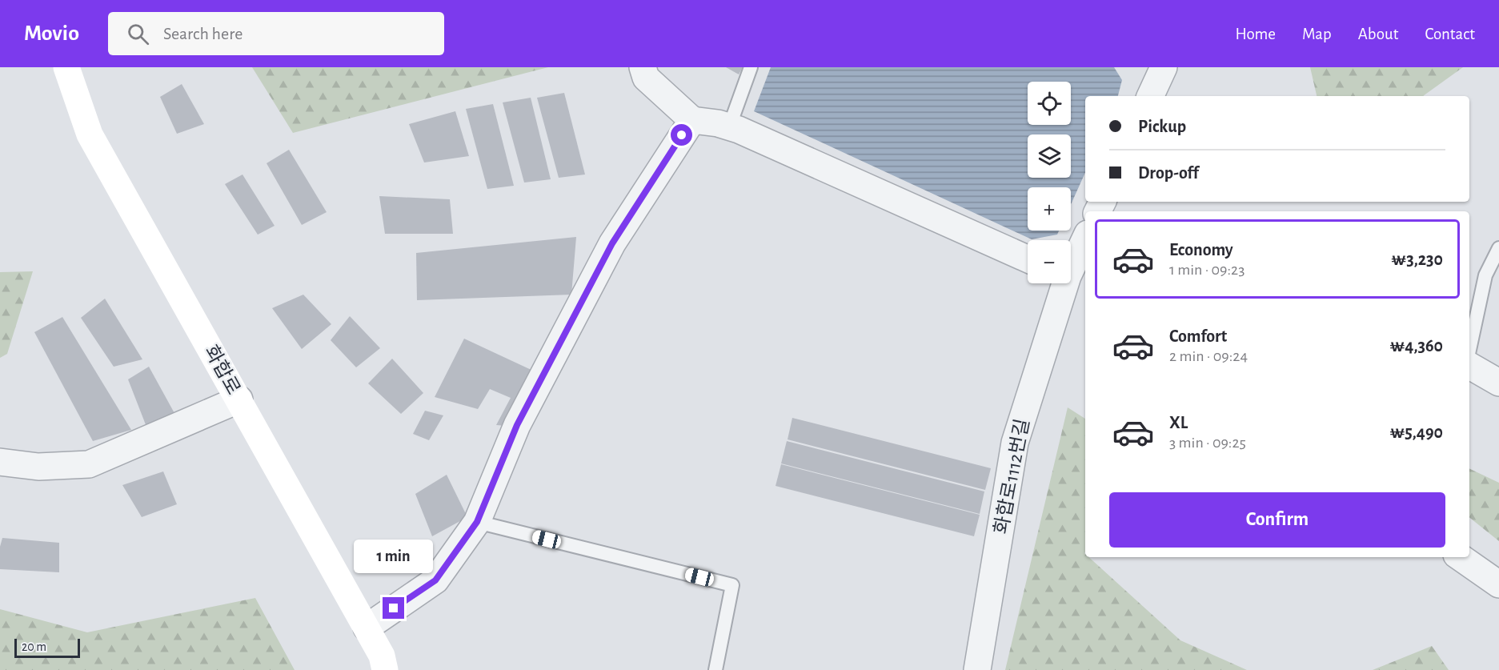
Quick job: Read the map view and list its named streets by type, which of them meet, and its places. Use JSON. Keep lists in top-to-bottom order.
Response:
{
  "streets": {
    "main road": ["화합로"],
    "street": ["화합로1112번길"]
  },
  "scale_bar": "20 m",
  "page": {
    "header": "Movio",
    "search": "Search here",
    "nav": [
      "Home",
      "Map",
      "About",
      "Contact"
    ],
    "map_buttons": ["+", "−"],
    "banner": ["Pickup", "Drop-off"],
    "list": [
      {
        "name": "Economy",
        "note": "1 min · 09:23",
        "value": "₩3,230"
      },
      {
        "name": "Comfort",
        "note": "2 min · 09:24",
        "value": "₩4,360"
      },
      {
        "name": "XL",
        "note": "3 min · 09:25",
        "value": "₩5,490"
      }
    ],
    "buttons": "Confirm",
    "bubble": "1 min",
    "scale": "20 m"
  }
}
